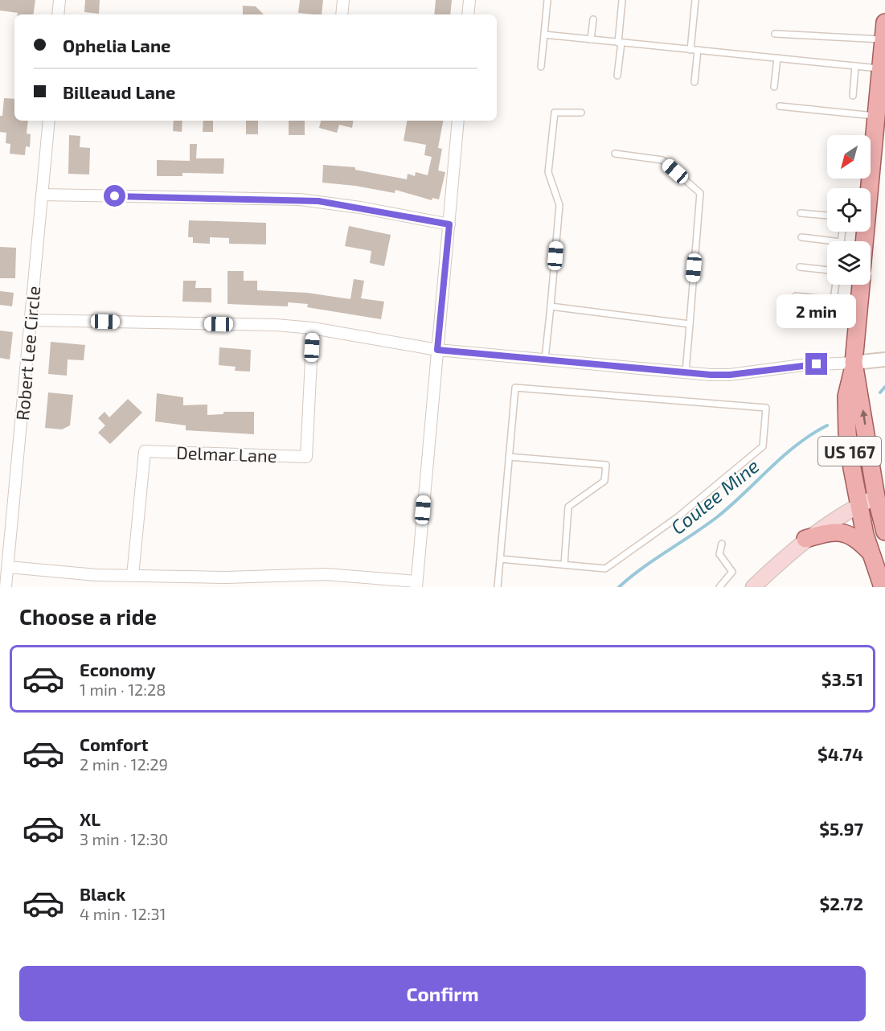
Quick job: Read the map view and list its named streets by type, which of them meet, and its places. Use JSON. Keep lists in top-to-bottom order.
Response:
{
  "streets": {
    "main road": ["US 167"],
    "street": ["Robert Lee Circle", "Delmar Lane"]
  },
  "water": ["Coulee Mine"],
  "north": "bottom left",
  "page": {
    "banner": ["Ophelia Lane", "Billeaud Lane"],
    "bubble": "2 min",
    "heading": "Choose a ride",
    "list": [
      {
        "name": "Economy",
        "note": "1 min · 12:28",
        "value": "$3.51"
      },
      {
        "name": "Comfort",
        "note": "2 min · 12:29",
        "value": "$4.74"
      },
      {
        "name": "XL",
        "note": "3 min · 12:30",
        "value": "$5.97"
      },
      {
        "name": "Black",
        "note": "4 min · 12:31",
        "value": "$2.72"
      }
    ],
    "buttons": "Confirm"
  }
}
